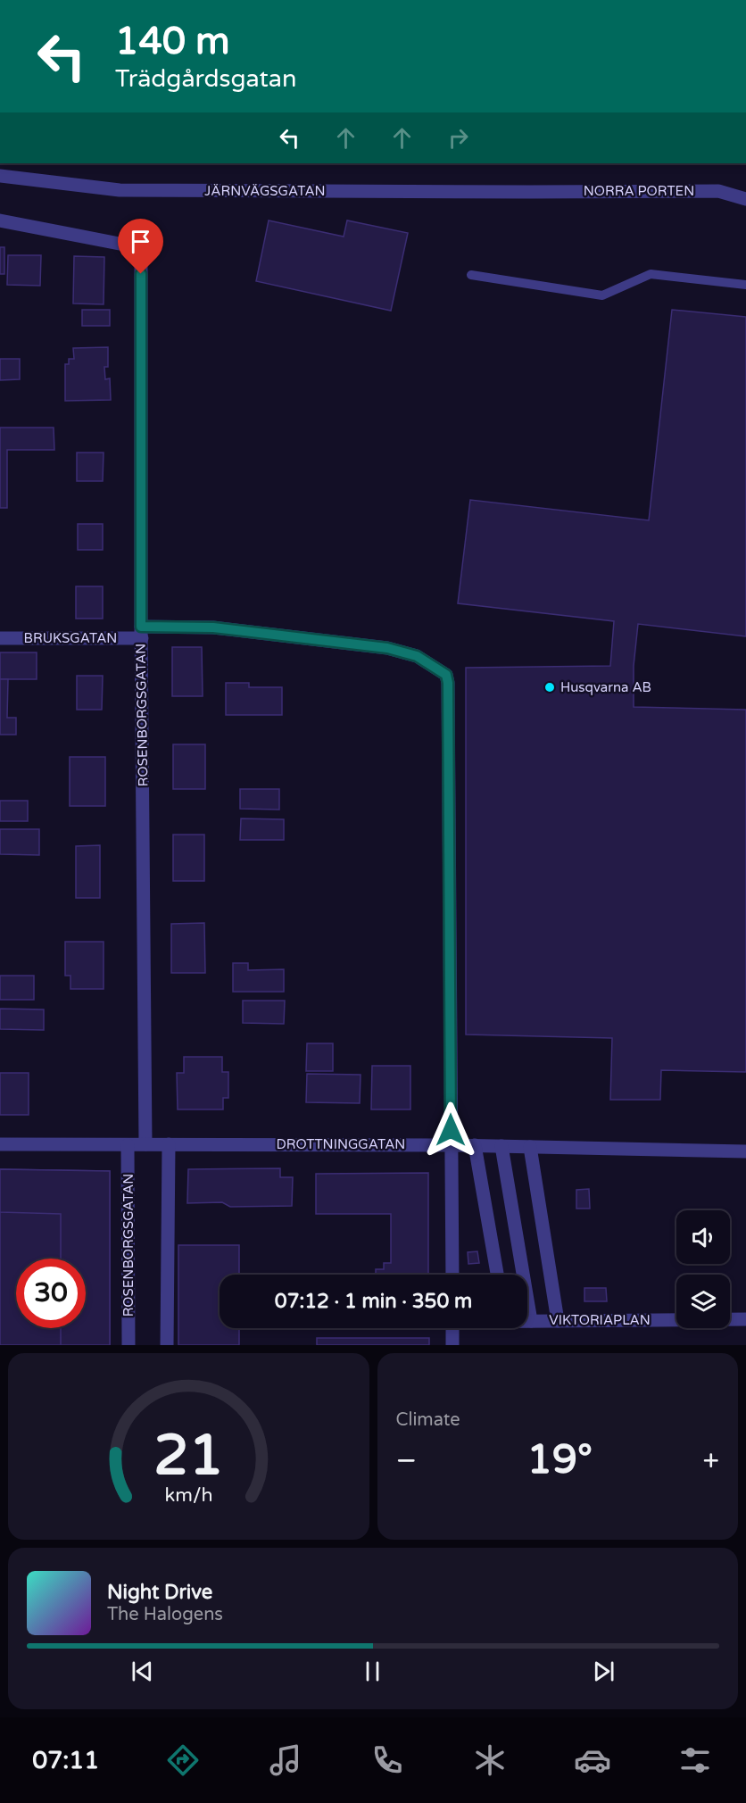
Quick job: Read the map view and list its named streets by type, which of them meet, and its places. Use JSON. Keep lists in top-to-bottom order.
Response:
{
  "streets": {
    "street": [
      "JÄRNVÄGSGATAN",
      "NORRA PORTEN",
      "BRUKSGATAN",
      "ROSENBORGSGATAN",
      "DROTTNINGGATAN",
      "VIKTORIAPLAN"
    ]
  },
  "crossings": [
    ["JÄRNVÄGSGATAN", "NORRA PORTEN"],
    ["BRUKSGATAN", "ROSENBORGSGATAN"],
    ["BRUKSGATAN", "DROTTNINGGATAN"],
    ["ROSENBORGSGATAN", "DROTTNINGGATAN"]
  ],
  "places": ["Husqvarna AB"],
  "page": {
    "turn": ["140 m", "Trädgårdsgatan"],
    "limit": "30",
    "trip": "07:12 · 1 min · 350 m",
    "tile": "Climate",
    "heat": ["−", "19°", "+"],
    "song": ["Night Drive", "The Halogens"],
    "tabs": "07:11",
    "gauge": ["21", "km/h"]
  }
}
